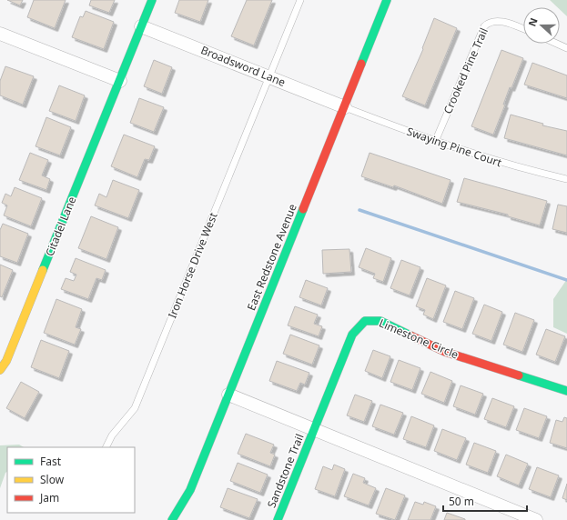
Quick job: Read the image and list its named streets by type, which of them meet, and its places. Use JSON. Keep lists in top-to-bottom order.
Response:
{
  "streets": {
    "street": [
      "Broadsword Lane",
      "Citadel Lane",
      "East Redstone Avenue",
      "Limestone Circle",
      "Sandstone Trail"
    ],
    "lane": ["Crooked Pine Trail", "Swaying Pine Court", "Iron Horse Drive West"]
  },
  "crossings": [
    ["Broadsword Lane", "Swaying Pine Court"],
    ["Broadsword Lane", "Citadel Lane"],
    ["Broadsword Lane", "East Redstone Avenue"],
    ["Broadsword Lane", "Iron Horse Drive West"],
    ["Crooked Pine Trail", "Swaying Pine Court"],
    ["Swaying Pine Court", "East Redstone Avenue"],
    ["Limestone Circle", "Sandstone Trail"]
  ],
  "legend": ["Fast", "Slow", "Jam"],
  "scale_bar": "50 m",
  "north": "left"
}
